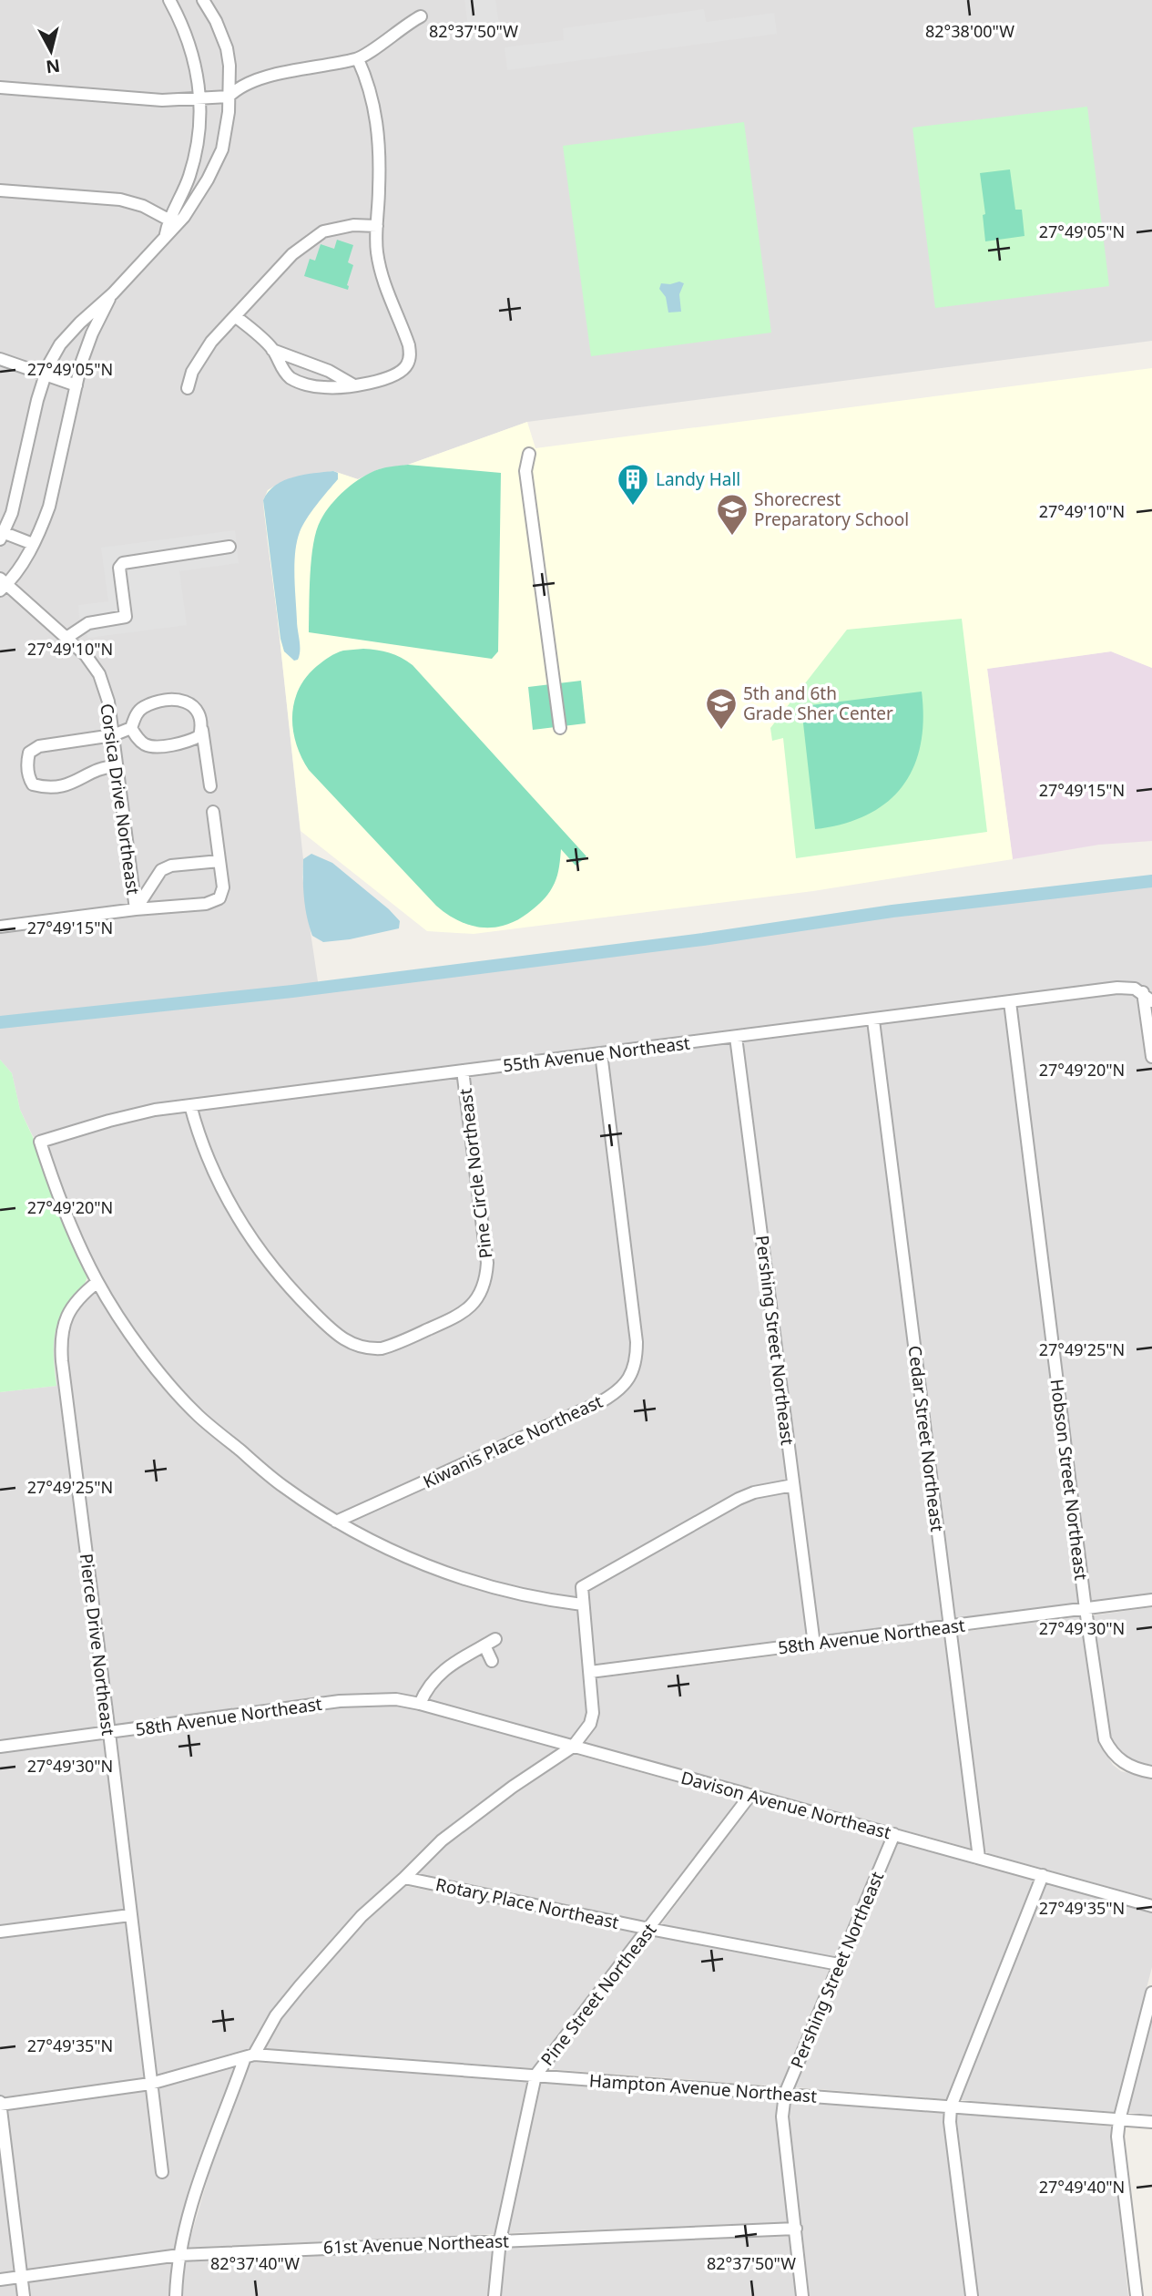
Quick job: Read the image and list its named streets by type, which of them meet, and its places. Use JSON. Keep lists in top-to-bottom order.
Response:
{
  "streets": {
    "street": [
      "Corsica Drive Northeast",
      "55th Avenue Northeast",
      "Pine Circle Northeast",
      "Pershing Street Northeast",
      "Cedar Street Northeast",
      "Kiwanis Place Northeast",
      "Hobson Street Northeast",
      "58th Avenue Northeast",
      "Pierce Drive Northeast",
      "Davison Avenue Northeast",
      "Rotary Place Northeast",
      "Pine Street Northeast",
      "Hampton Avenue Northeast",
      "61st Avenue Northeast"
    ]
  },
  "crossings": [
    ["55th Avenue Northeast", "Pine Circle Northeast"],
    ["55th Avenue Northeast", "Pershing Street Northeast"],
    ["55th Avenue Northeast", "Cedar Street Northeast"],
    ["55th Avenue Northeast", "Kiwanis Place Northeast"],
    ["55th Avenue Northeast", "Hobson Street Northeast"],
    ["55th Avenue Northeast", "Pierce Drive Northeast"],
    ["Pershing Street Northeast", "58th Avenue Northeast"],
    ["Pershing Street Northeast", "Davison Avenue Northeast"],
    ["Pershing Street Northeast", "Rotary Place Northeast"],
    ["Pershing Street Northeast", "Hampton Avenue Northeast"],
    ["Pershing Street Northeast", "61st Avenue Northeast"],
    ["Cedar Street Northeast", "58th Avenue Northeast"],
    ["Cedar Street Northeast", "Davison Avenue Northeast"],
    ["Hobson Street Northeast", "58th Avenue Northeast"],
    ["58th Avenue Northeast", "Pierce Drive Northeast"],
    ["58th Avenue Northeast", "Davison Avenue Northeast"],
    ["Pierce Drive Northeast", "Hampton Avenue Northeast"],
    ["Davison Avenue Northeast", "Pine Street Northeast"],
    ["Rotary Place Northeast", "Pine Street Northeast"],
    ["Pine Street Northeast", "Hampton Avenue Northeast"],
    ["Pine Street Northeast", "61st Avenue Northeast"]
  ],
  "places": {
    "building": ["Landy Hall"],
    "school or university": ["Shorecrest Preparatory School", "5th and 6th Grade Sher Center"]
  },
  "north": "bottom",
  "coordinates": [
    "82°37'50\"W",
    "82°38'00\"W",
    "27°49'05\"N",
    "27°49'10\"N",
    "27°49'15\"N",
    "27°49'20\"N",
    "27°49'25\"N",
    "27°49'30\"N",
    "27°49'35\"N",
    "27°49'40\"N",
    "82°37'40\"W"
  ]
}
